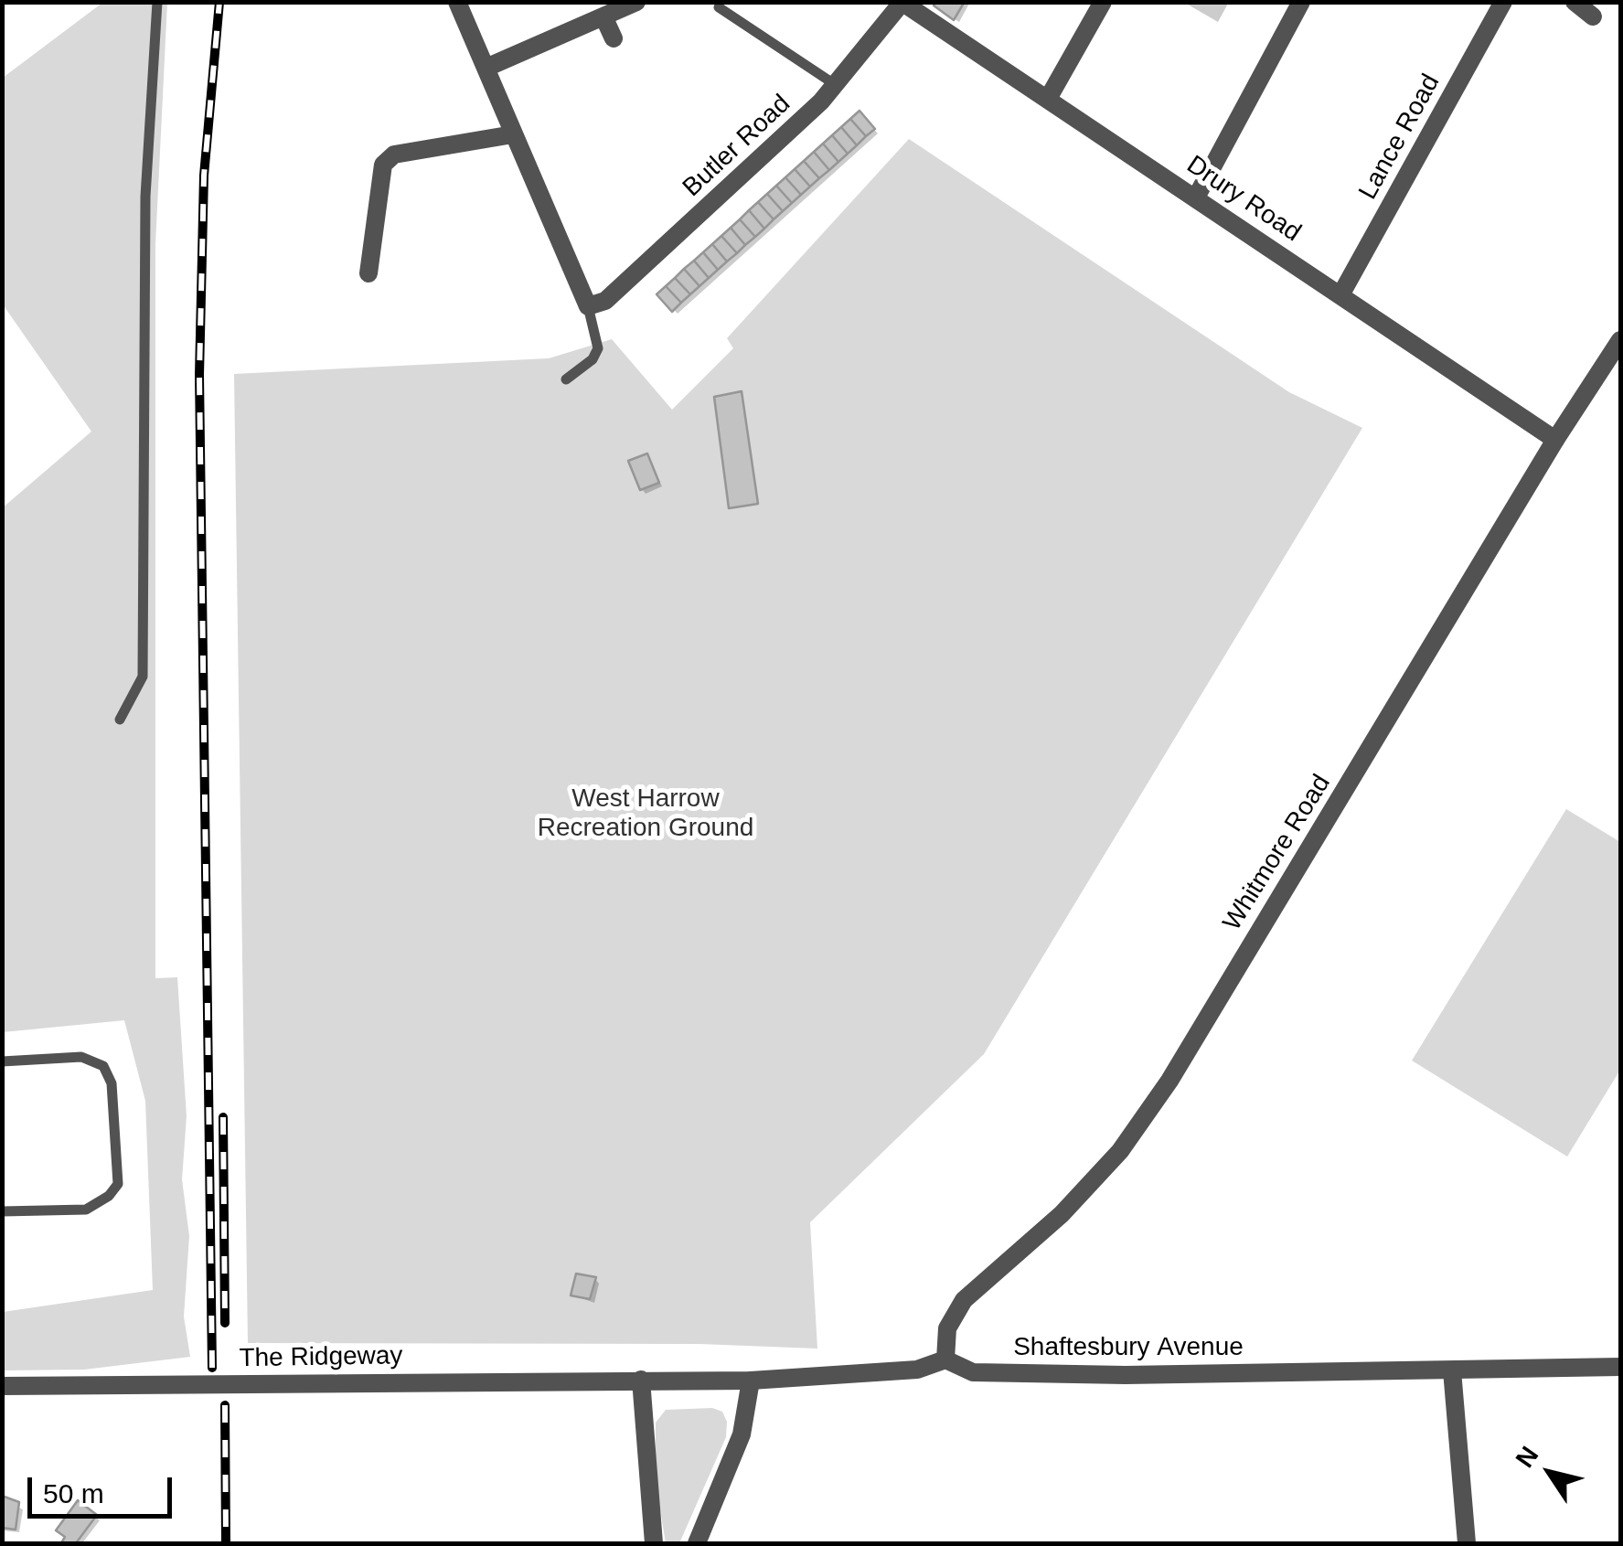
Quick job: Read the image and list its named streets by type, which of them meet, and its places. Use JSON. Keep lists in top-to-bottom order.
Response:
{
  "streets": {
    "street": [
      "Lance Road",
      "Butler Road",
      "Drury Road",
      "Whitmore Road",
      "Shaftesbury Avenue",
      "The Ridgeway"
    ]
  },
  "crossings": [
    ["Lance Road", "Drury Road"],
    ["Butler Road", "Drury Road"],
    ["Drury Road", "Whitmore Road"],
    ["Whitmore Road", "Shaftesbury Avenue"]
  ],
  "parks": ["West Harrow Recreation Ground"],
  "scale_bar": "50 m",
  "north": "top left"
}
